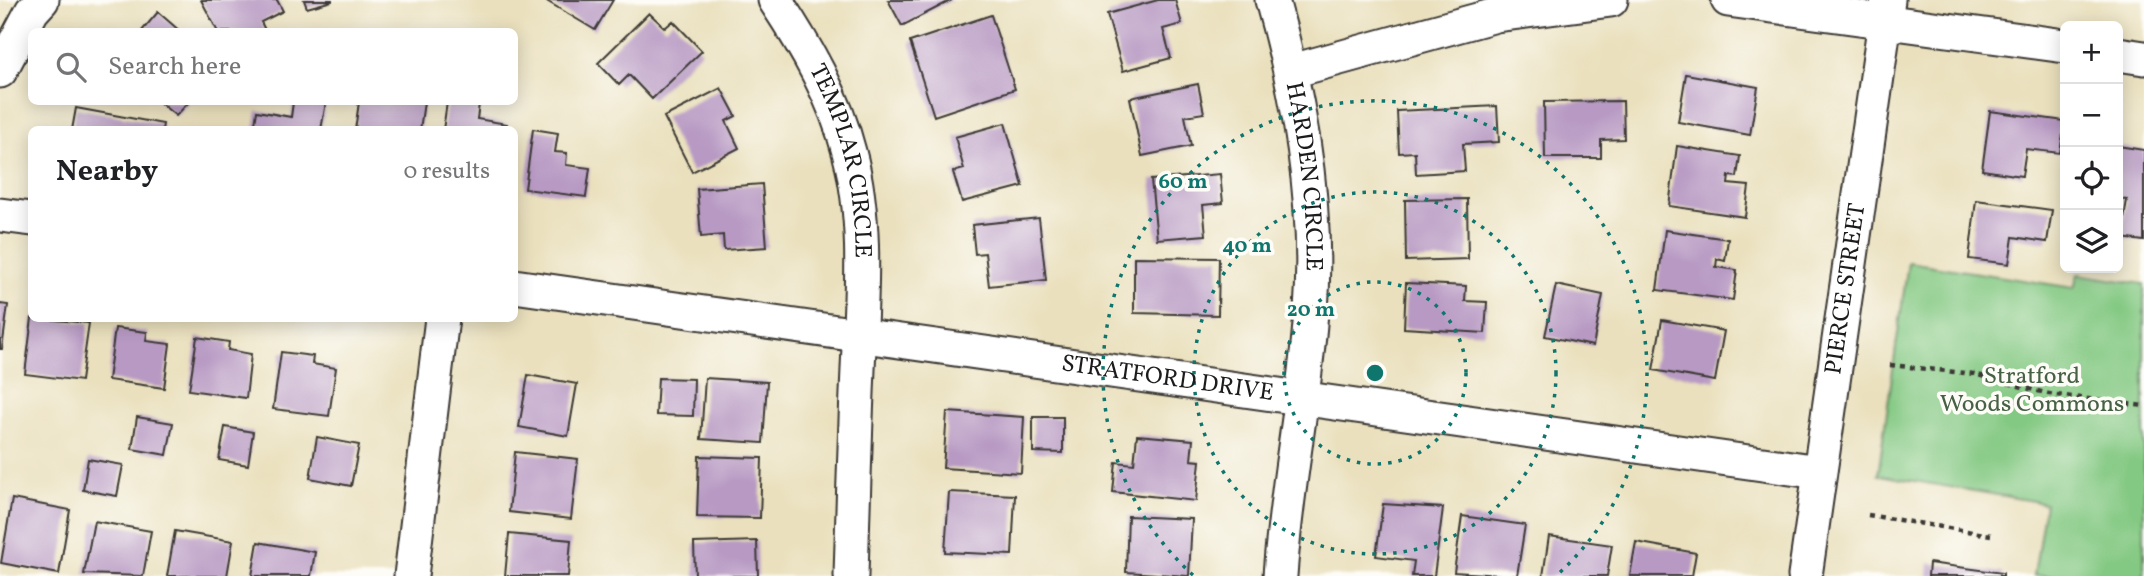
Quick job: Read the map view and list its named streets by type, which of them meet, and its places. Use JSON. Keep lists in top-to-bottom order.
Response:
{
  "streets": {
    "street": [
      "TEMPLAR CIRCLE",
      "HARDEN CIRCLE",
      "PIERCE STREET",
      "STRATFORD DRIVE"
    ]
  },
  "crossings": [
    ["TEMPLAR CIRCLE", "STRATFORD DRIVE"],
    ["HARDEN CIRCLE", "STRATFORD DRIVE"],
    ["PIERCE STREET", "STRATFORD DRIVE"]
  ],
  "parks": ["Stratford Woods Commons"],
  "page": {
    "map_buttons": ["+", "−"],
    "search": "Search here",
    "heading": ["Nearby", "0 results"]
  },
  "rings": ["60 m", "40 m", "20 m"]
}
